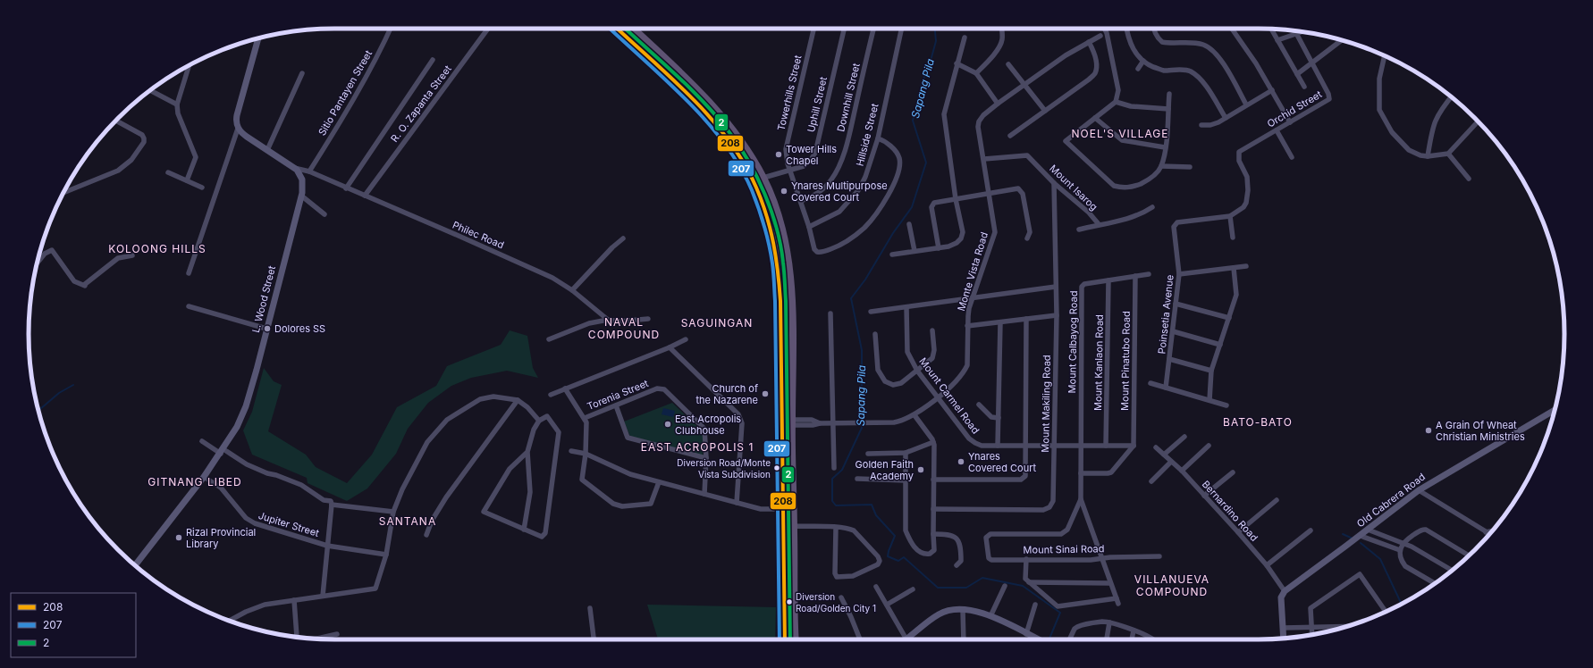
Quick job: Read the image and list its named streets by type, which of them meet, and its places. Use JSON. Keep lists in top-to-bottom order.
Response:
{
  "streets": {
    "main road": ["L. Wood Street", "Old Cabrera Road"],
    "street": [
      "Sitio Pantayen Street",
      "Towerhills Street",
      "Downhill Street",
      "R. O. Zapanta Street",
      "Uphill Street",
      "Orchid Street",
      "Hillside Street",
      "Mount Isarog",
      "Philec Road",
      "Monte Vista Road",
      "Poinsetia Avenue",
      "Mount Calbayog Road",
      "Mount Pinatubo Road",
      "Mount Kanlaon Road",
      "Torenia Street",
      "Mount Carmel Road",
      "Mount Makiling Road",
      "Bernardino Road",
      "Jupiter Street",
      "Mount Sinai Road"
    ]
  },
  "crossings": [
    ["Sitio Pantayen Street", "Philec Road"],
    ["Towerhills Street", "Downhill Street"],
    ["Towerhills Street", "Uphill Street"],
    ["Towerhills Street", "Hillside Street"],
    ["R. O. Zapanta Street", "Philec Road"],
    ["Orchid Street", "Poinsetia Avenue"],
    ["Mount Isarog", "Monte Vista Road"],
    ["Mount Isarog", "Mount Makiling Road"],
    ["Philec Road", "L. Wood Street"],
    ["Monte Vista Road", "Mount Carmel Road"],
    ["L. Wood Street", "Jupiter Street"],
    ["Mount Calbayog Road", "Mount Pinatubo Road"],
    ["Mount Calbayog Road", "Mount Kanlaon Road"],
    ["Mount Calbayog Road", "Mount Carmel Road"],
    ["Mount Pinatubo Road", "Mount Carmel Road"],
    ["Mount Kanlaon Road", "Mount Carmel Road"],
    ["Mount Carmel Road", "Mount Makiling Road"],
    ["Old Cabrera Road", "Bernardino Road"]
  ],
  "districts": [
    "NOEL'S VILLAGE",
    "KOLOONG HILLS",
    "NAVAL COMPOUND",
    "SAGUINGAN",
    "BATO-BATO",
    "EAST ACROPOLIS 1",
    "GITNANG LIBED",
    "SANTANA",
    "VILLANUEVA COMPOUND"
  ],
  "water": ["Sapang Pila"],
  "places": [
    "Tower Hills Chapel",
    "Ynares Multipurpose Covered Court",
    "Dolores SS",
    "Church of the Nazarene",
    "East Acropolis Clubhouse",
    "A Grain Of Wheat Christian Ministries",
    "Ynares Covered Court",
    "Diversion Road/Monte Vista Subdivision",
    "Golden Faith Academy",
    "Rizal Provincial Library",
    "Diversion Road/Golden City 1"
  ],
  "lines": ["transit line 208", "transit line 207", "transit line 2"],
  "legend": ["208", "207", "2"]
}
